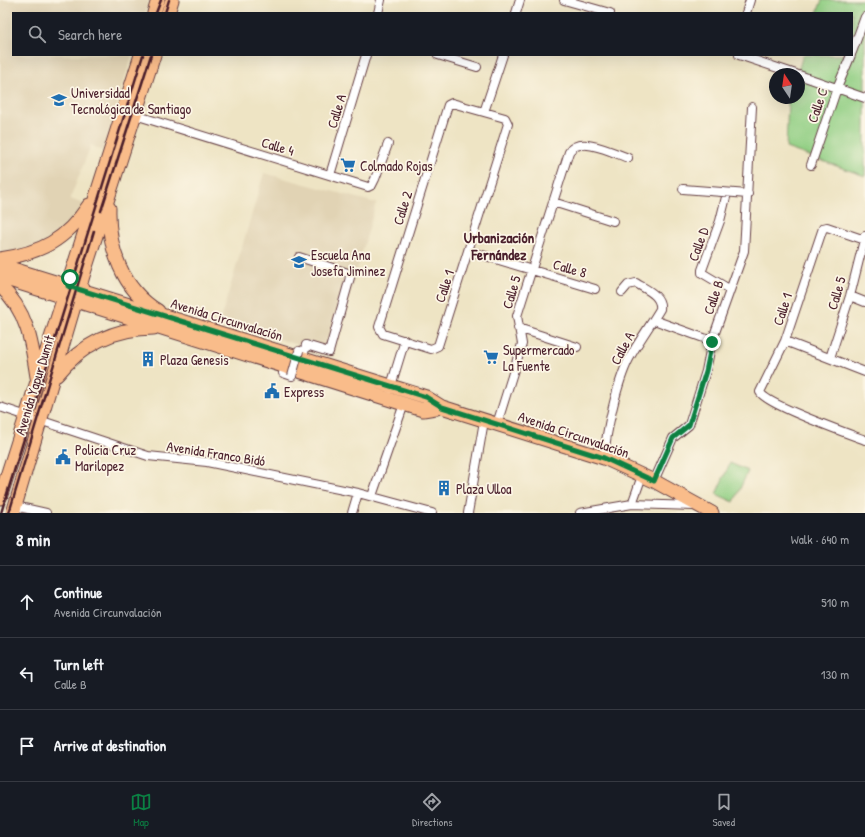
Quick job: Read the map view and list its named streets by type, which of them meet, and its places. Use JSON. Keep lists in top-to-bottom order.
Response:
{
  "streets": {
    "main road": ["Avenida Circunvalación", "Avenida Yapur Dumit"],
    "street": [
      "Calle C",
      "Calle A",
      "Calle 4",
      "Calle 2",
      "Calle D",
      "Calle 8",
      "Calle 1",
      "Calle 5",
      "Calle B",
      "Avenida Franco Bidó"
    ]
  },
  "crossings": [
    ["Calle A", "Calle 4"],
    ["Calle A", "Avenida Circunvalación"],
    ["Calle 2", "Calle 1"],
    ["Calle D", "Calle B"],
    ["Calle 8", "Calle 1"],
    ["Calle 8", "Calle 5"],
    ["Calle 1", "Calle 5"],
    ["Calle 5", "Avenida Circunvalación"],
    ["Calle B", "Avenida Circunvalación"],
    ["Avenida Circunvalación", "Avenida Yapur Dumit"],
    ["Avenida Yapur Dumit", "Avenida Franco Bidó"]
  ],
  "districts": ["Urbanización Fernández"],
  "places": {
    "school or university": ["Universidad Tecnológica de Santiago", "Escuela Ana Josefa Jiminez"],
    "supermarket": ["Colmado Rojas", "Supermercado La Fuente"],
    "building": ["Plaza Genesis", "Plaza Ulloa"],
    "public building": ["Express", "Policia Cruz Marilopez"]
  },
  "north": "top",
  "page": {
    "search": "Search here",
    "heading": ["8 min", "Walk · 640 m"],
    "list": [
      ["Continue", "Avenida Circunvalación", "510 m"],
      ["Turn left", "Calle B", "130 m"],
      "Arrive at destination"
    ],
    "nav": ["Map", "Directions", "Saved"]
  }
}
